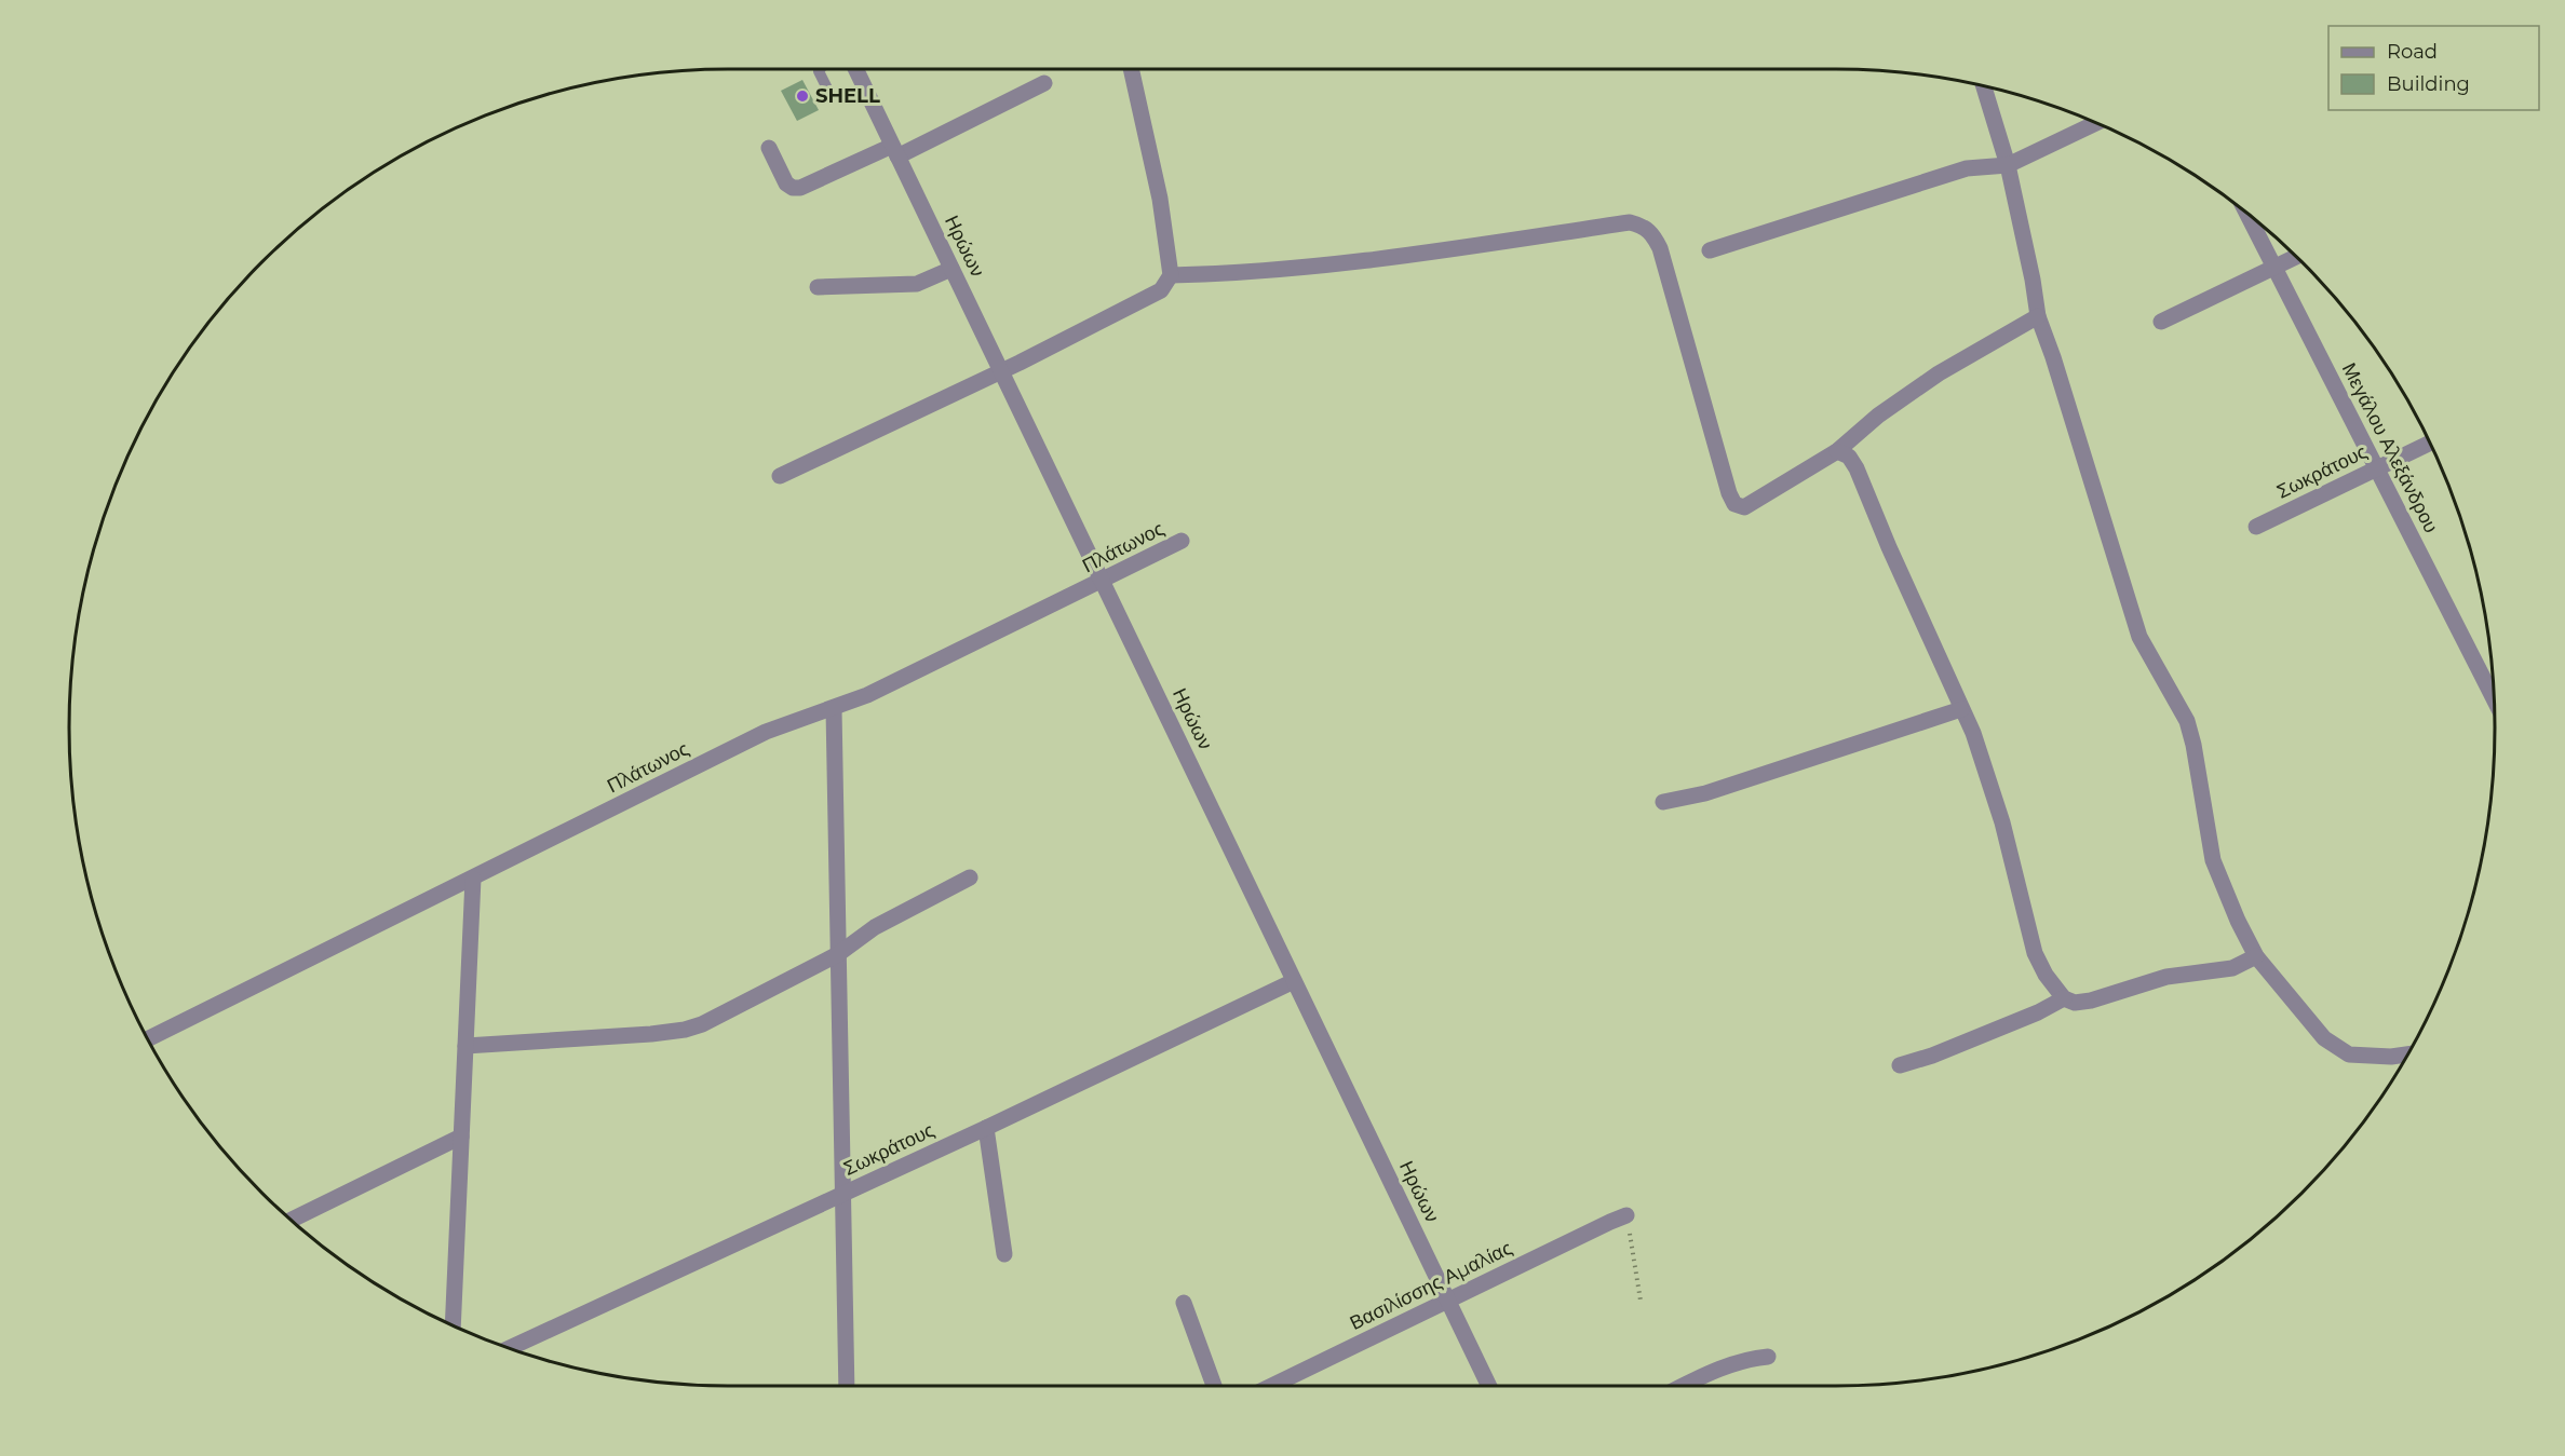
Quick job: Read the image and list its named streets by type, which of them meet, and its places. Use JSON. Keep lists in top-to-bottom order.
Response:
{
  "streets": {
    "street": [
      "Ηρώων",
      "Μεγάλου Αλεξάνδρου",
      "Σωκράτους",
      "Πλάτωνος",
      "Βασιλίσσης Αμαλίας"
    ]
  },
  "crossings": [
    ["Ηρώων", "Σωκράτους"],
    ["Ηρώων", "Πλάτωνος"],
    ["Ηρώων", "Βασιλίσσης Αμαλίας"],
    ["Μεγάλου Αλεξάνδρου", "Σωκράτους"]
  ],
  "places": ["SHELL"],
  "legend": ["Road", "Building"]
}
